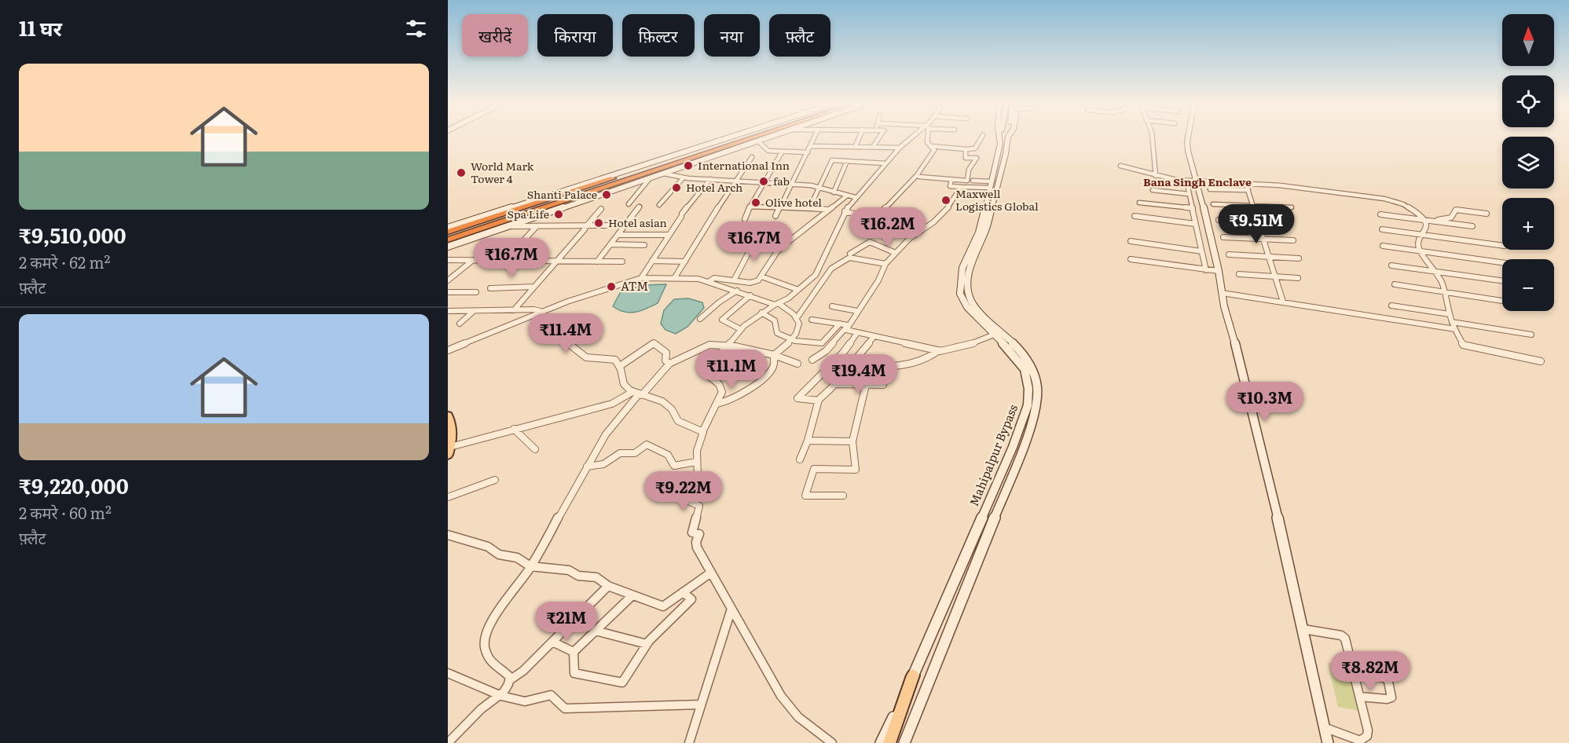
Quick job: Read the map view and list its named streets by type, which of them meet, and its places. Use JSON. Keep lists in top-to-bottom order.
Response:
{
  "streets": {
    "street": ["Mahipalpur Bypass"]
  },
  "districts": ["Bana Singh Enclave"],
  "places": [
    "International Inn",
    "World Mark Tower 4",
    "fab",
    "Hotel Arch",
    "Shanti Palace",
    "Maxwell Logistics Global",
    "Olive hotel",
    "Spa Life",
    "Hotel asian",
    "ATM"
  ],
  "north": "top",
  "page": {
    "heading": "11 घर",
    "map_buttons": ["+", "−"],
    "chip": [
      "खरीदें",
      "किराया",
      "फ़िल्टर",
      "नया",
      "फ़्लैट"
    ],
    "list": [
      {
        "name": "₹9,510,000",
        "note": "2 कमरे · 62 m² · फ़्लैट"
      },
      {
        "name": "₹9,220,000",
        "note": "2 कमरे · 60 m² · फ़्लैट"
      }
    ],
    "price": [
      "₹9.51M",
      "₹16.2M",
      "₹16.7M",
      "₹16.7M",
      "₹11.4M",
      "₹11.1M",
      "₹19.4M",
      "₹10.3M",
      "₹9.22M",
      "₹21M",
      "₹8.82M"
    ]
  }
}
